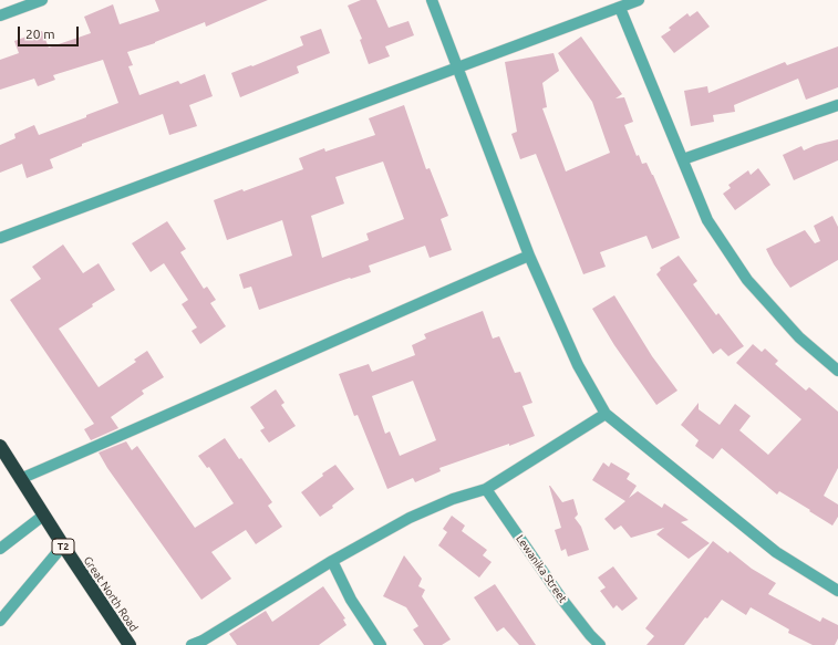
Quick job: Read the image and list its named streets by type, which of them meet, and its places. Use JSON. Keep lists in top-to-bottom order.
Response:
{
  "streets": {
    "highway": ["T2", "Great North Road"],
    "street": ["Lewanika Street"]
  },
  "scale_bar": "20 m"
}
